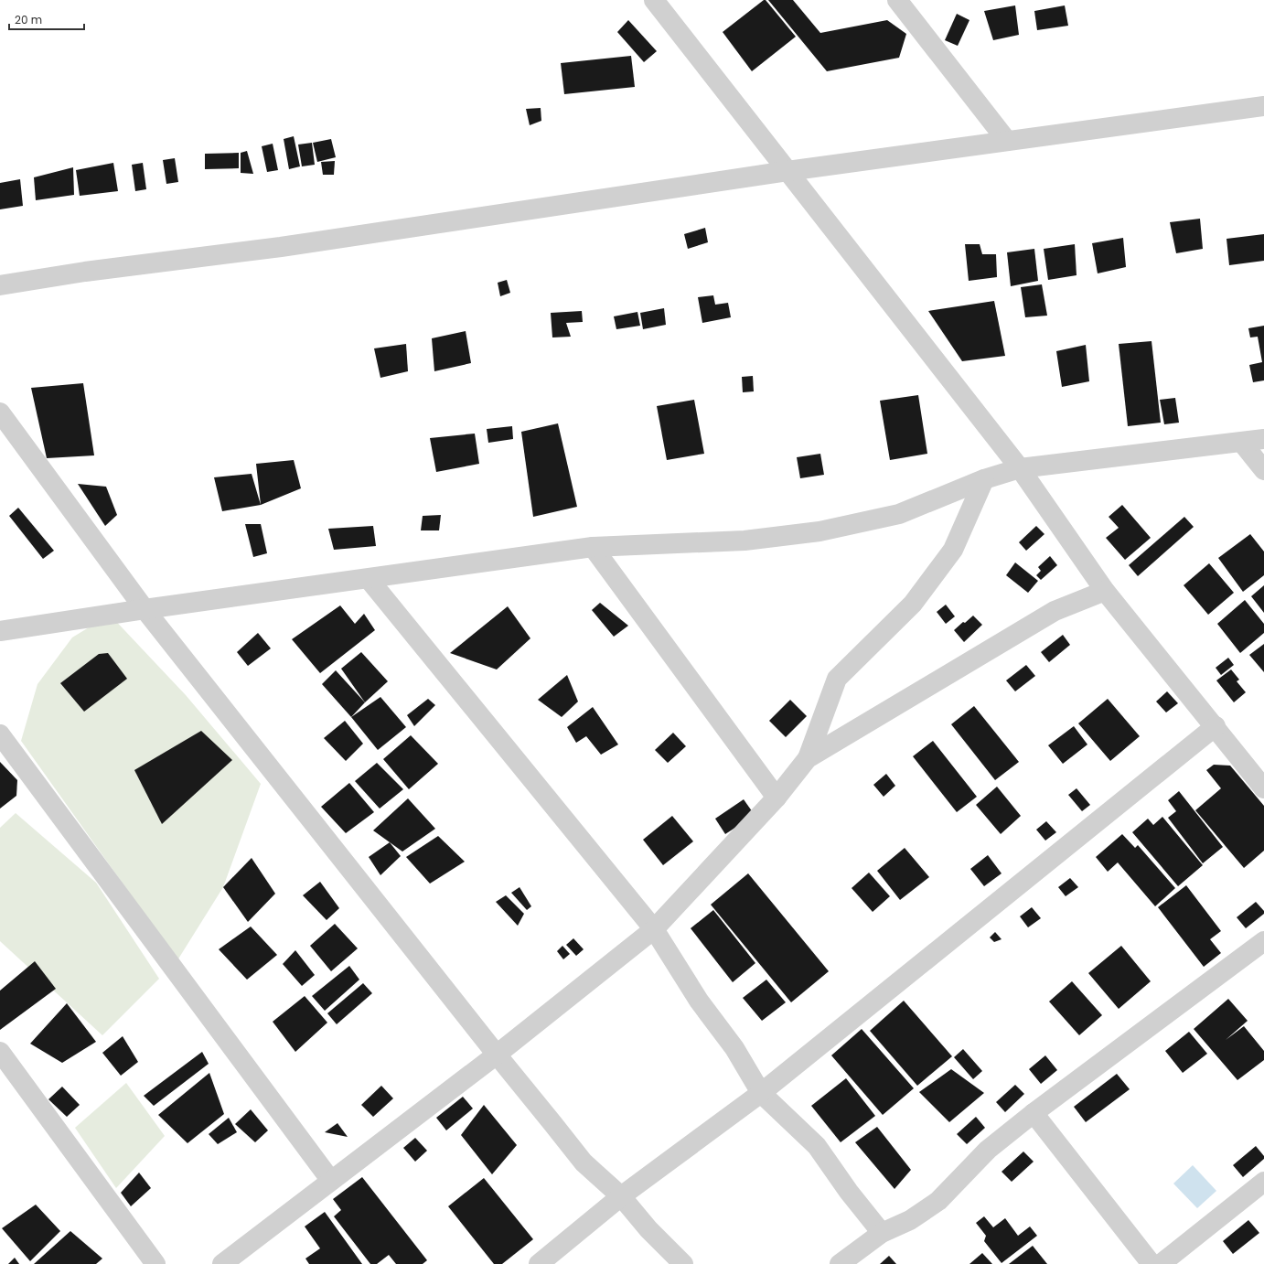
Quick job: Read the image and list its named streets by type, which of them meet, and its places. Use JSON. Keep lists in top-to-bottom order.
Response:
{
  "scale_bar": "20 m"
}
